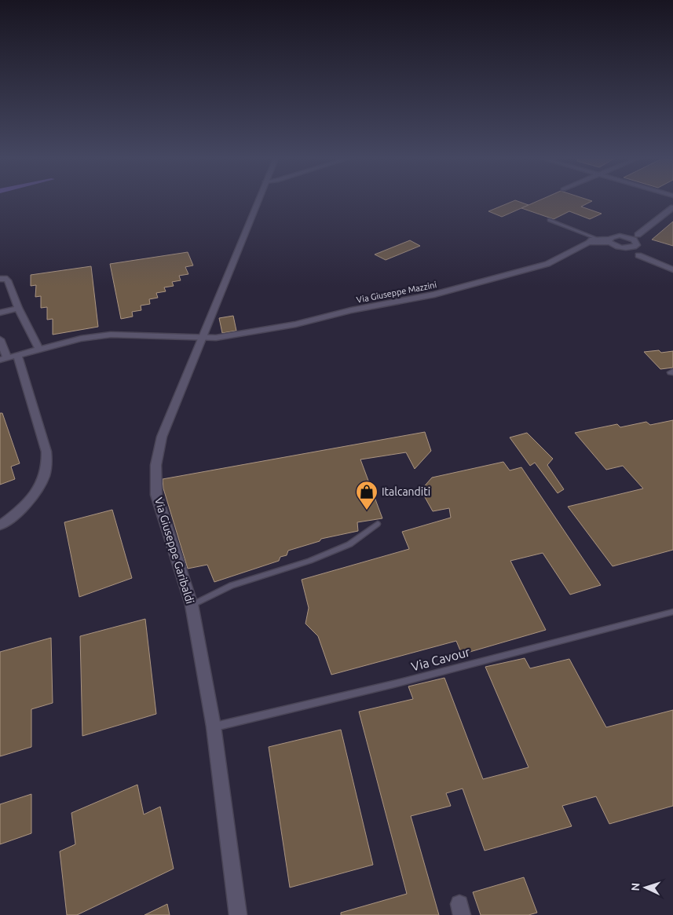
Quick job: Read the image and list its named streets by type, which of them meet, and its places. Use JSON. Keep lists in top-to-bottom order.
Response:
{
  "streets": {
    "street": ["Via Giuseppe Mazzini", "Via Giuseppe Garibaldi"],
    "lane": ["Via Cavour"]
  },
  "crossings": [
    ["Via Giuseppe Mazzini", "Via Giuseppe Garibaldi"],
    ["Via Giuseppe Garibaldi", "Via Cavour"]
  ],
  "places": {
    "shop": ["Italcanditi"]
  },
  "north": "left"
}
